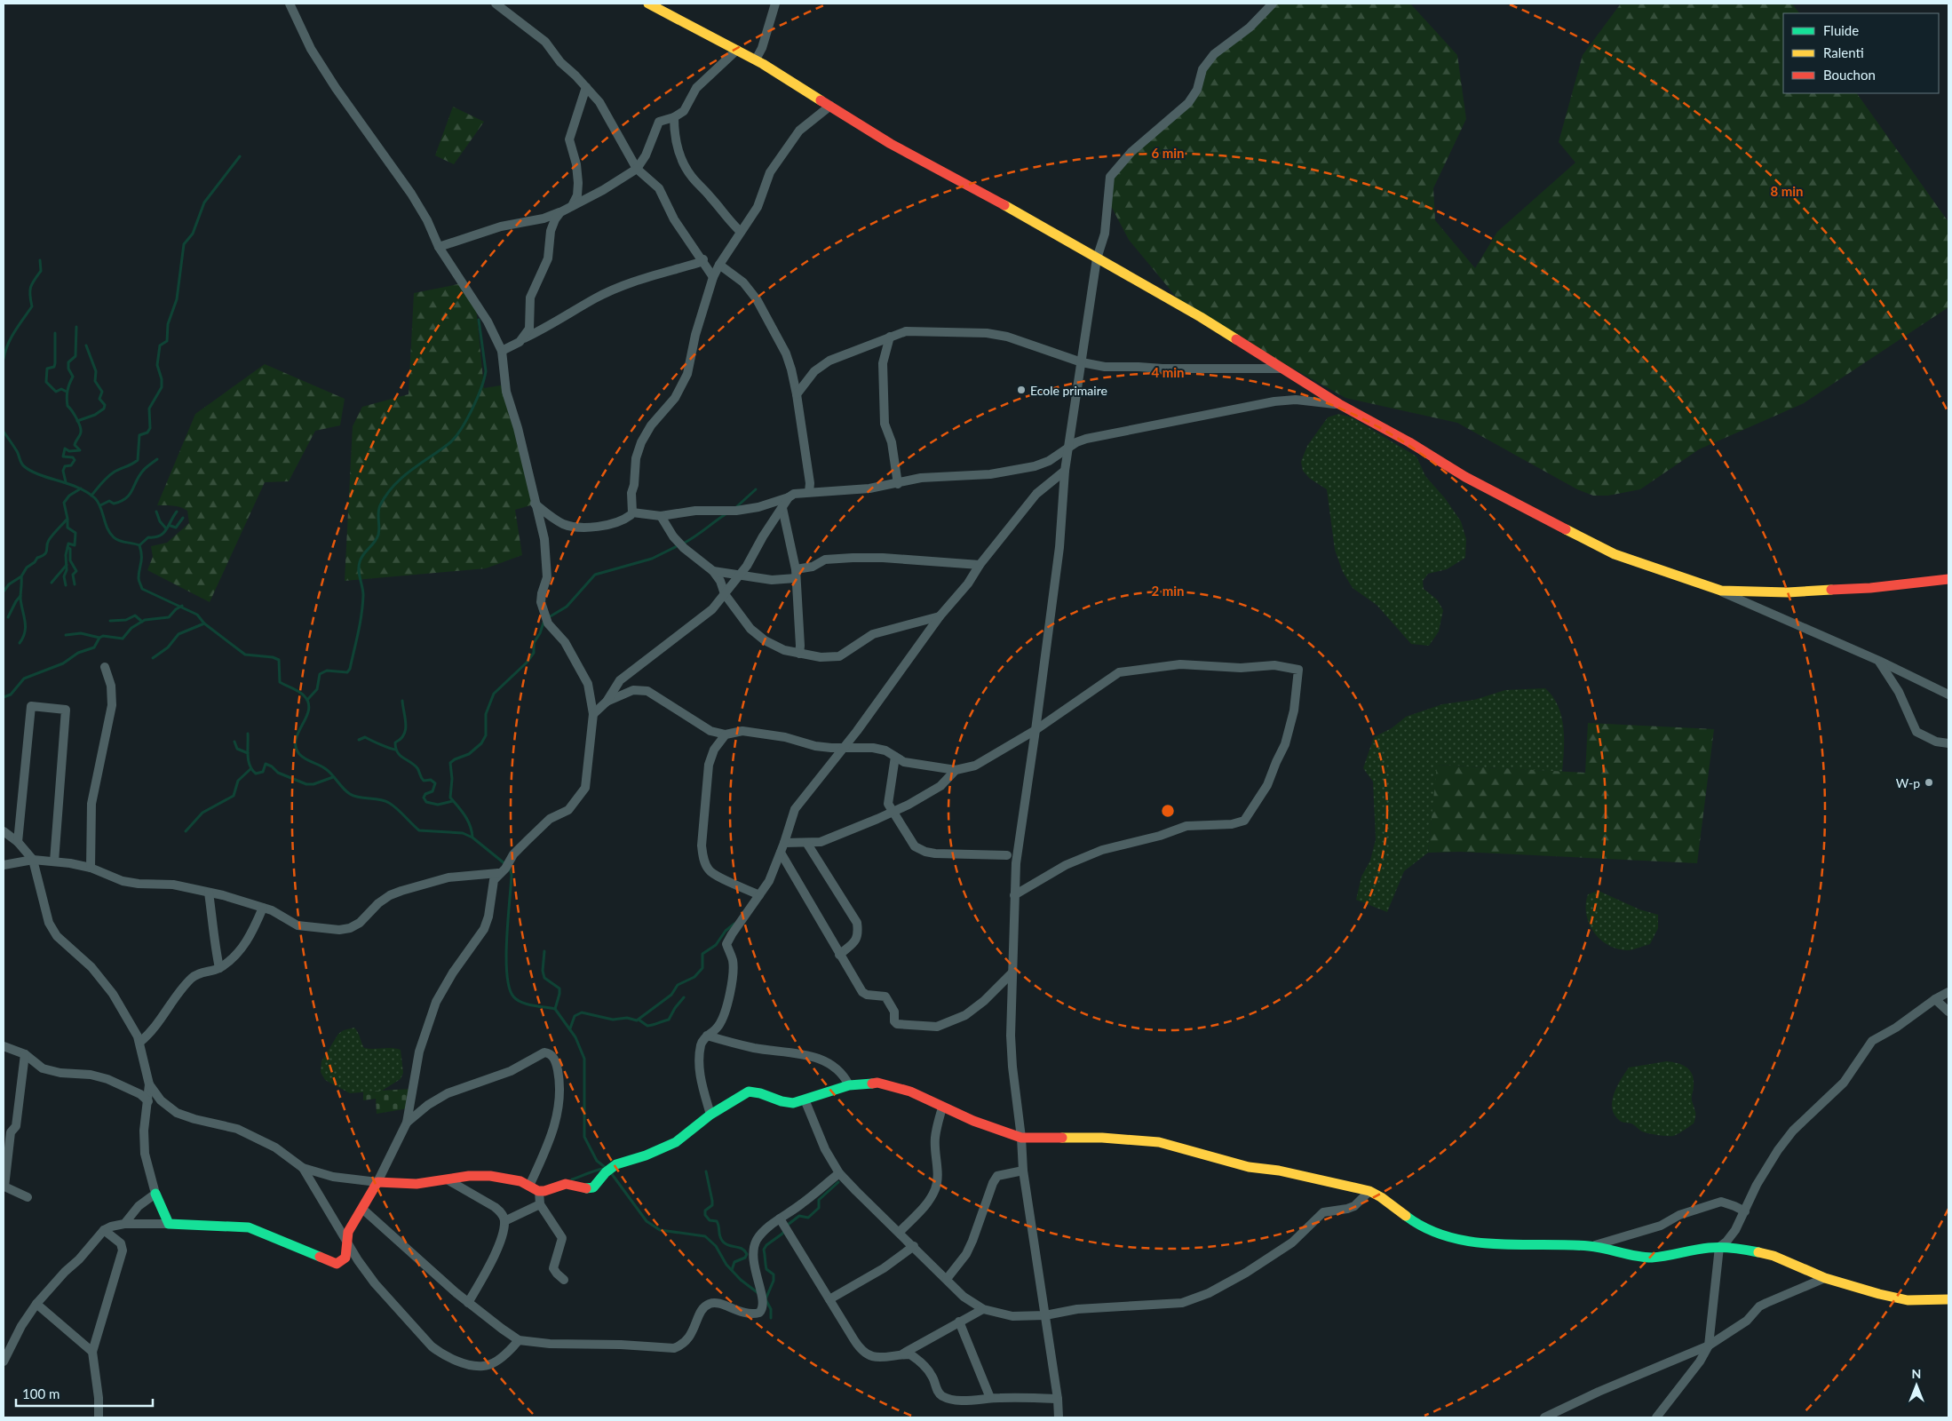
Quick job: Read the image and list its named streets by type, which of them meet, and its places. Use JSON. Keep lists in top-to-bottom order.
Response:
{
  "places": ["Ecole primaire", "W-p"],
  "legend": ["Fluide", "Ralenti", "Bouchon"],
  "scale_bar": "100 m",
  "north": "top",
  "rings": [
    "6 min",
    "8 min",
    "4 min",
    "2 min"
  ]
}
